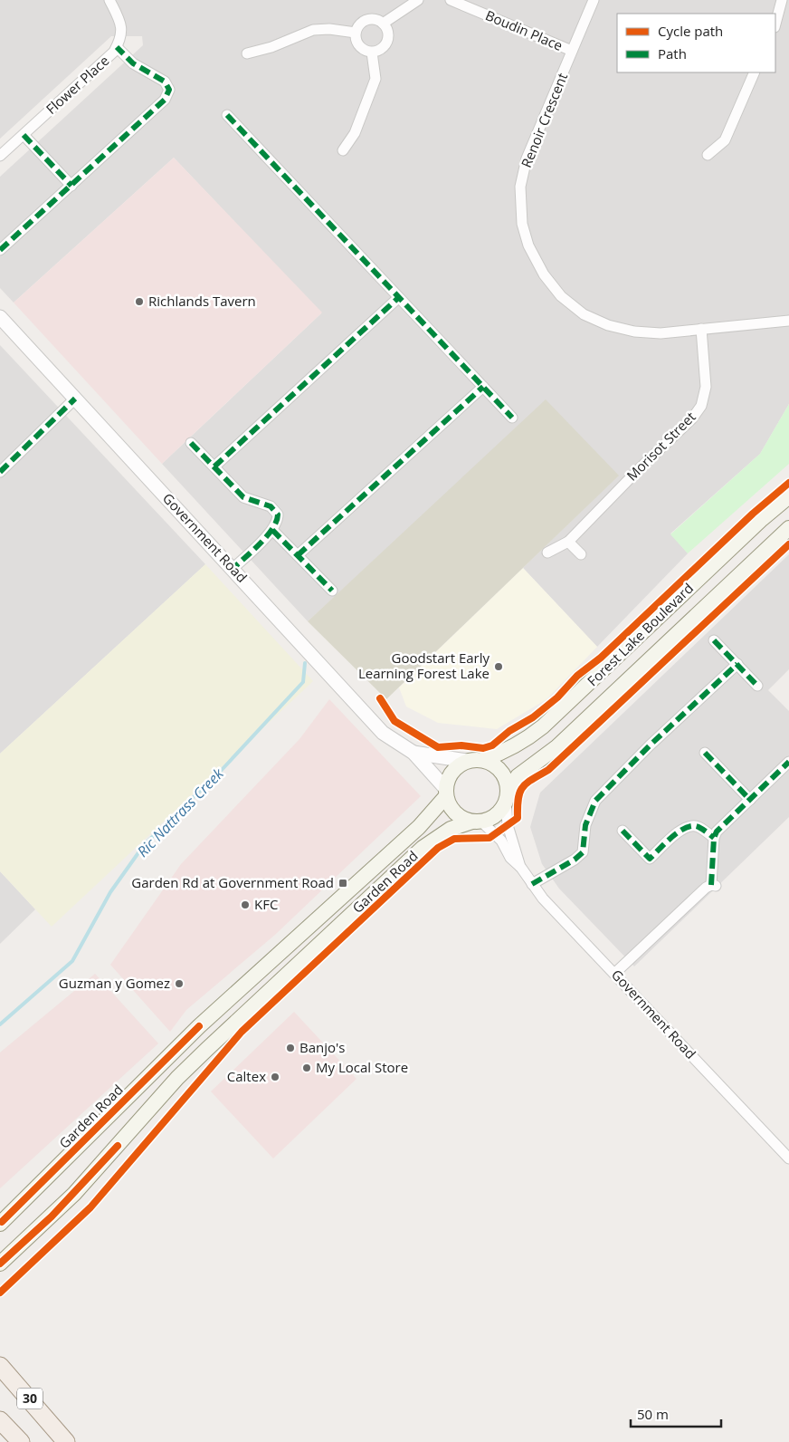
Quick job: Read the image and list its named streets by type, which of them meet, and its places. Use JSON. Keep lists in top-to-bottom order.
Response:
{
  "streets": {
    "main road": ["Forest Lake Boulevard", "Garden Road", "30"],
    "street": [
      "Boudin Place",
      "Flower Place",
      "Renoir Crescent",
      "Morisot Street",
      "Government Road"
    ]
  },
  "crossings": [
    ["Boudin Place", "Renoir Crescent"],
    ["Renoir Crescent", "Morisot Street"],
    ["Government Road", "Forest Lake Boulevard"],
    ["Government Road", "Garden Road"],
    ["Forest Lake Boulevard", "Garden Road"]
  ],
  "water": ["Ric Nattrass Creek"],
  "places": {
    "other": [
      "Richlands Tavern",
      "Goodstart Early Learning Forest Lake",
      "KFC",
      "Guzman y Gomez",
      "Banjo's",
      "My Local Store",
      "Caltex"
    ],
    "transit": ["Garden Rd at Government Road"]
  },
  "legend": ["Cycle path", "Path"],
  "scale_bar": "50 m"
}
